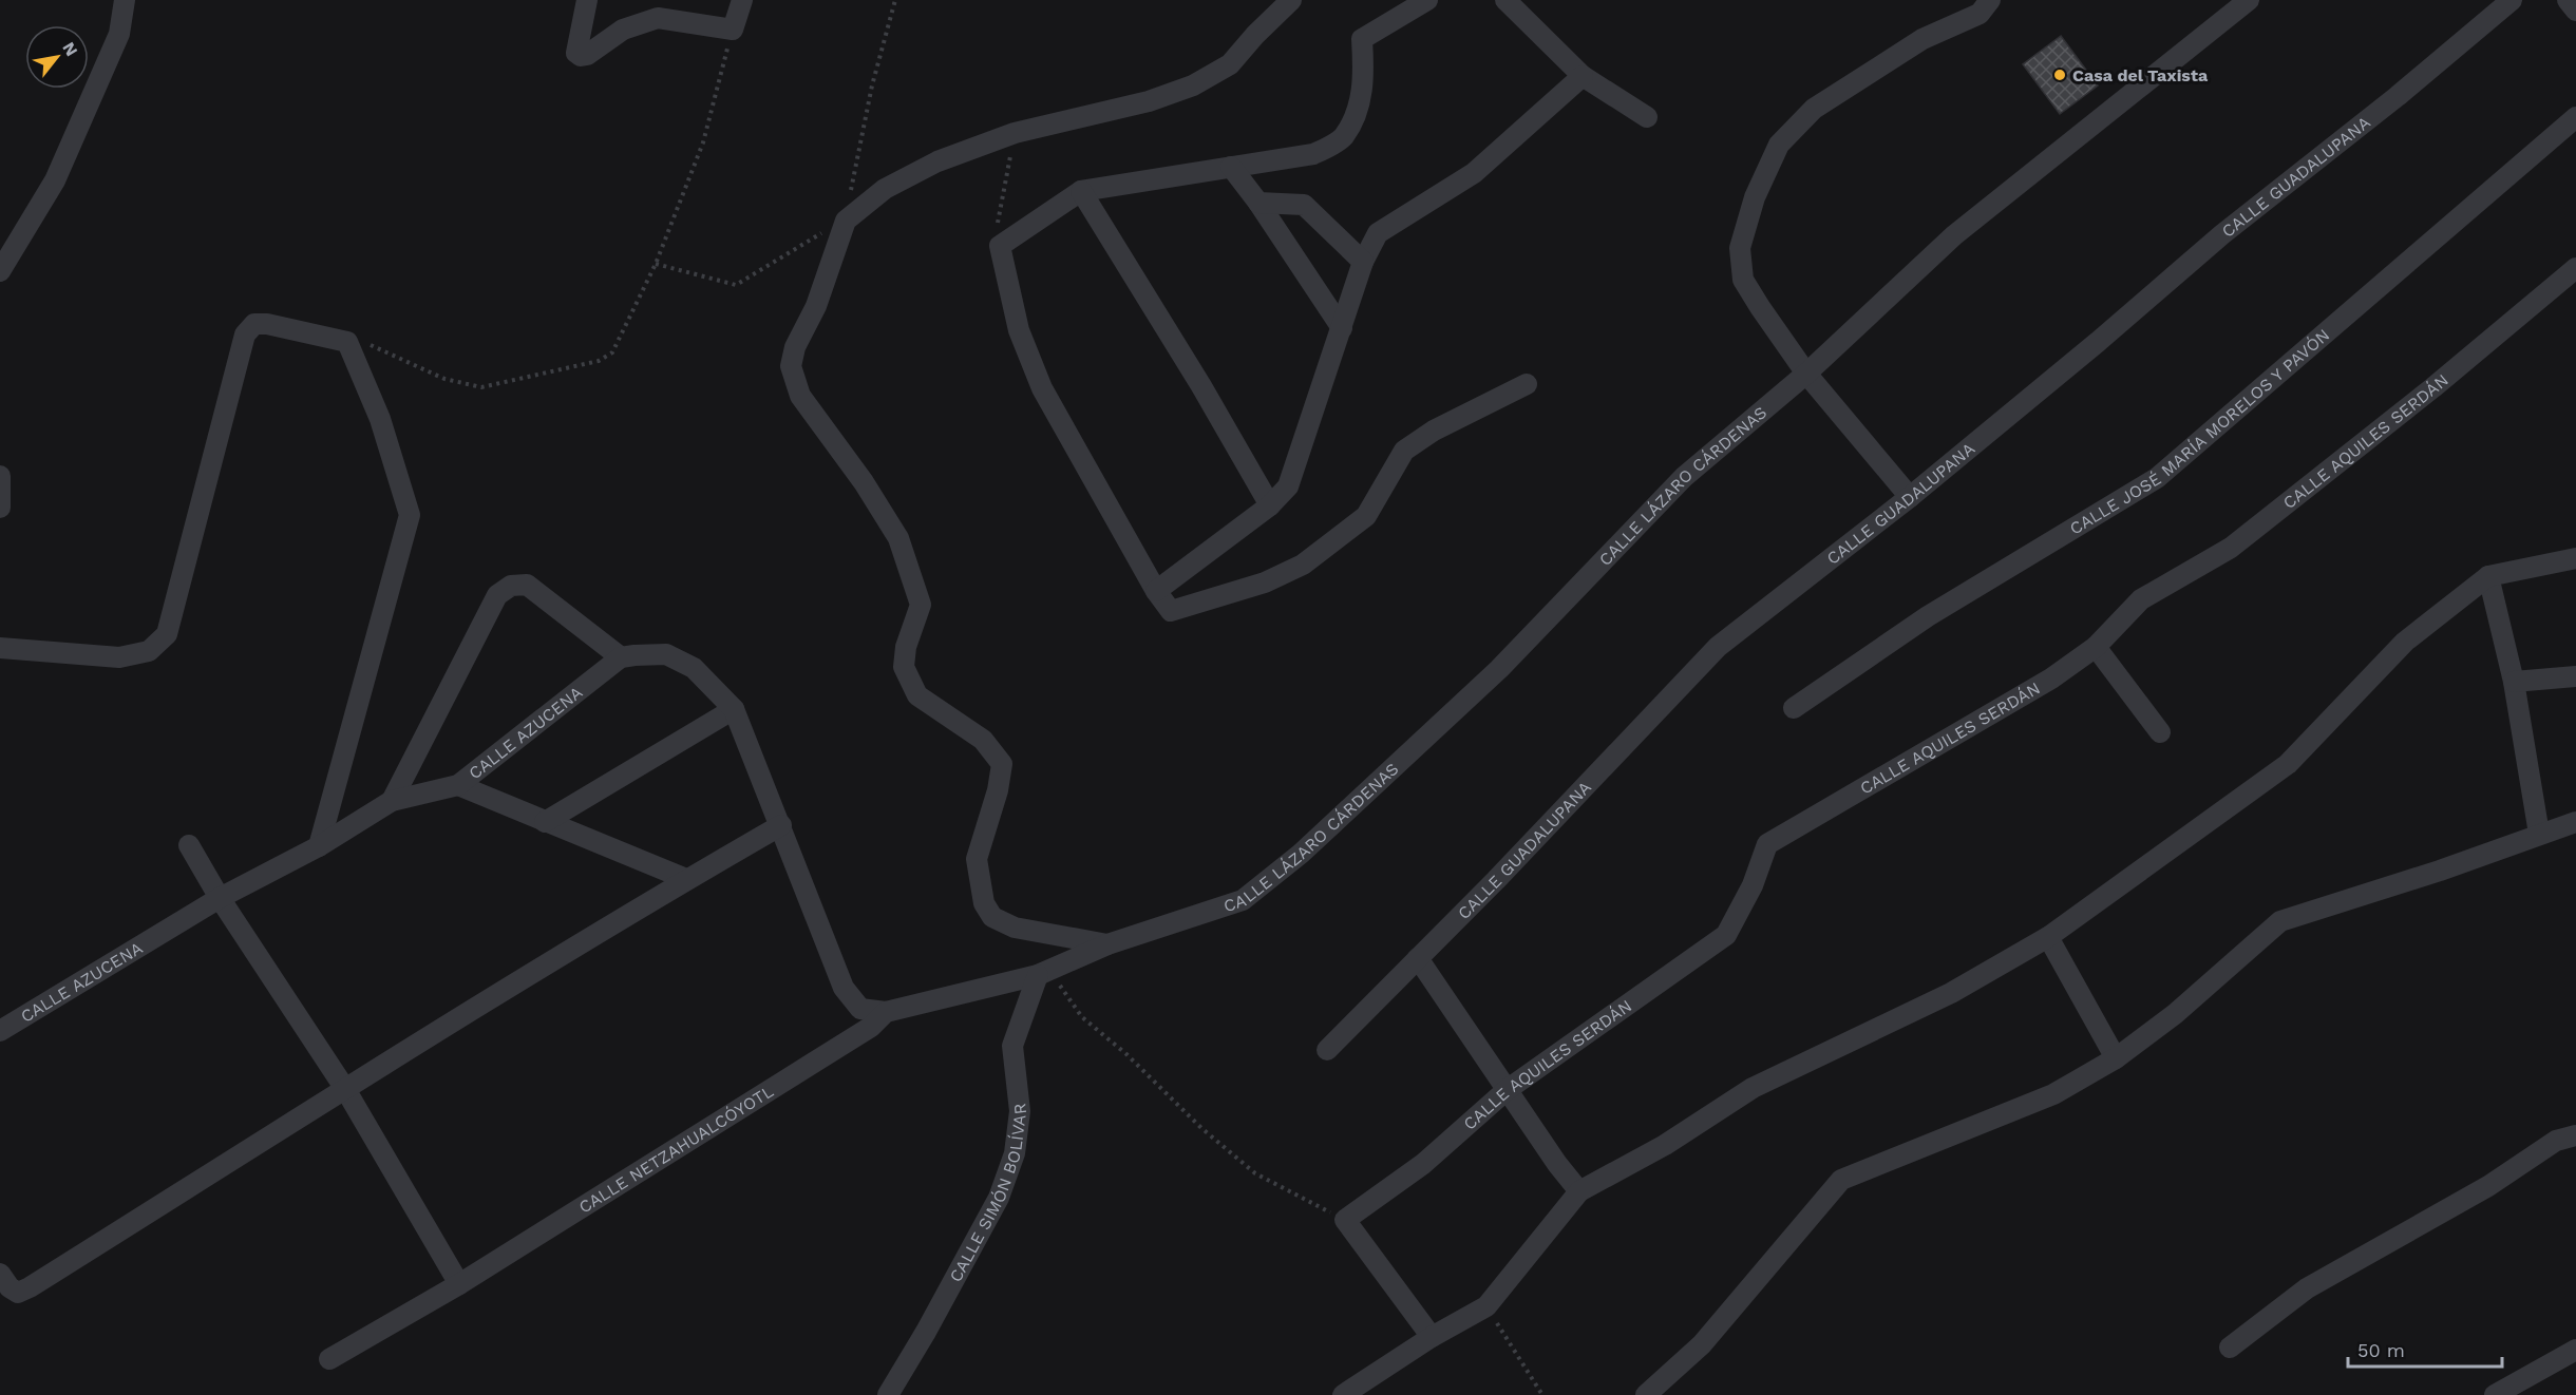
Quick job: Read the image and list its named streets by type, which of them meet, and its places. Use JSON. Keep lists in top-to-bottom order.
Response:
{
  "streets": {
    "street": [
      "CALLE GUADALUPANA",
      "CALLE JOSÉ MARÍA MORELOS Y PAVÓN",
      "CALLE AQUILES SERDÁN",
      "CALLE LÁZARO CÁRDENAS",
      "CALLE AZUCENA",
      "CALLE NETZAHUALCÓYOTL",
      "CALLE SIMÓN BOLÍVAR"
    ]
  },
  "crossings": [
    ["CALLE LÁZARO CÁRDENAS", "CALLE NETZAHUALCÓYOTL"],
    ["CALLE LÁZARO CÁRDENAS", "CALLE SIMÓN BOLÍVAR"],
    ["CALLE NETZAHUALCÓYOTL", "CALLE SIMÓN BOLÍVAR"]
  ],
  "places": ["Casa del Taxista"],
  "scale_bar": "50 m",
  "north": "top right"
}
